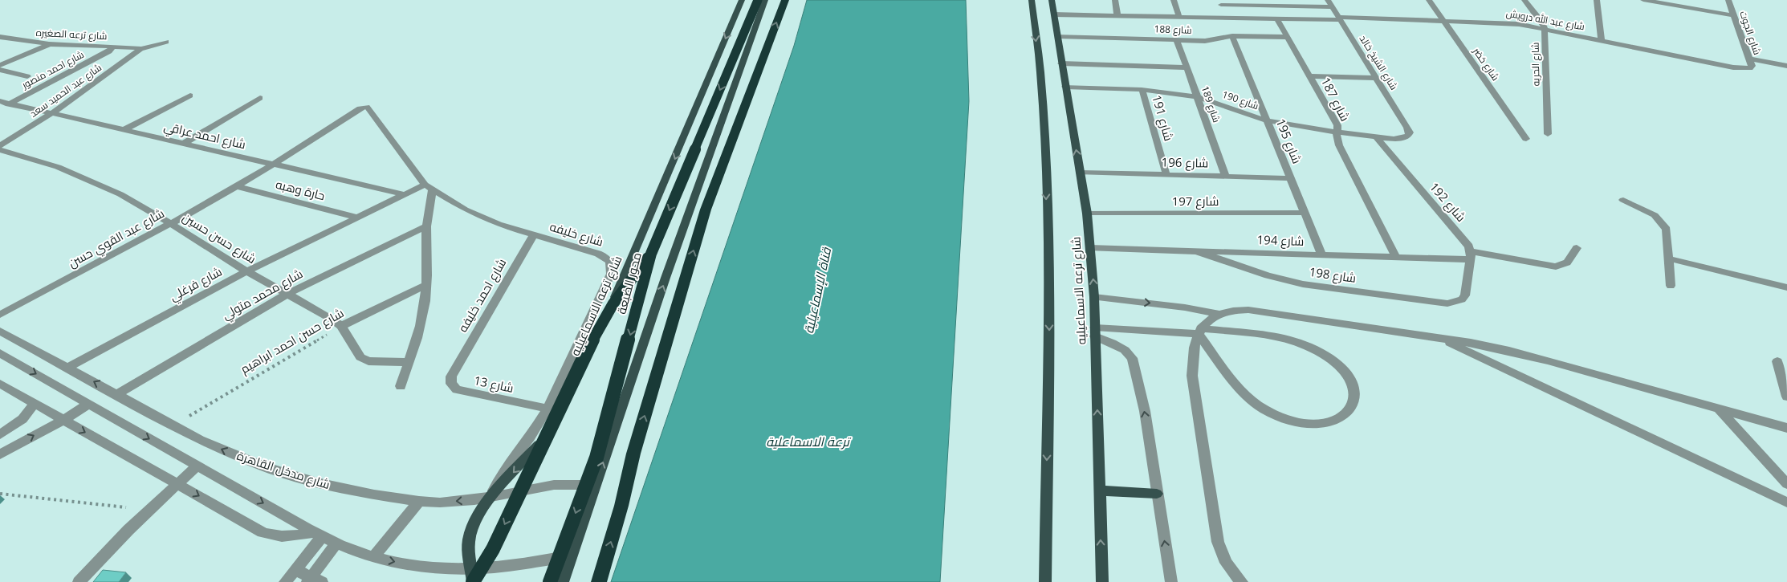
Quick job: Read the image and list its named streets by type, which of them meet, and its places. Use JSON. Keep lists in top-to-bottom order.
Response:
{
  "streets": {
    "highway": ["محور الضبعة"],
    "main road": ["شارع ترعه الاسماعيليه"],
    "street": [
      "شارع عبد الله درويش",
      "شارع 188",
      "شارع الجوت",
      "شارع ترعه الصغيره",
      "شارع الشيخ خالد",
      "شارع خضر",
      "شارع الحريه",
      "شارع احمد منصور",
      "شارع عبد الحميد سعد",
      "شارع 187",
      "شارع 190",
      "شارع 189",
      "شارع 191",
      "شارع احمد عراقي",
      "شارع 195",
      "شارع 196",
      "حارة وهبه",
      "شارع 197",
      "شارع 192",
      "شارع خليفه",
      "شارع عبد القوي حسن",
      "شارع حسن حسين",
      "شارع 194",
      "شارع 198",
      "شارع فرغلي",
      "شارع محمد متولي",
      "شارع احمد خليفه",
      "شارع حسن احمد ابراهيم",
      "شارع 13",
      "شارع مدخل القاهرة"
    ]
  },
  "crossings": [
    ["شارع عبد الله درويش", "شارع الجوت"],
    ["شارع عبد الله درويش", "شارع الشيخ خالد"],
    ["شارع عبد الله درويش", "شارع خضر"],
    ["شارع عبد الله درويش", "شارع الحريه"],
    ["شارع عبد الله درويش", "شارع 187"],
    ["شارع عبد الله درويش", "شارع ترعه الاسماعيليه"],
    ["شارع 188", "شارع 187"],
    ["شارع 188", "شارع 189"],
    ["شارع 188", "شارع 195"],
    ["شارع 188", "شارع ترعه الاسماعيليه"],
    ["شارع ترعه الصغيره", "شارع احمد منصور"],
    ["شارع ترعه الصغيره", "شارع عبد الحميد سعد"],
    ["شارع الشيخ خالد", "شارع 190"],
    ["شارع احمد منصور", "شارع احمد عراقي"],
    ["شارع عبد الحميد سعد", "شارع احمد عراقي"],
    ["شارع 187", "شارع 190"],
    ["شارع 187", "شارع 194"],
    ["شارع 190", "شارع 189"],
    ["شارع 190", "شارع 191"],
    ["شارع 190", "شارع 195"],
    ["شارع 190", "شارع 192"],
    ["شارع 190", "شارع ترعه الاسماعيليه"],
    ["شارع 189", "شارع 196"],
    ["شارع 191", "شارع 196"],
    ["شارع احمد عراقي", "شارع عبد القوي حسن"],
    ["شارع احمد عراقي", "شارع فرغلي"],
    ["شارع 195", "شارع 196"],
    ["شارع 195", "شارع 197"],
    ["شارع 195", "شارع 194"],
    ["شارع 196", "شارع ترعه الاسماعيليه"],
    ["حارة وهبه", "شارع عبد القوي حسن"],
    ["حارة وهبه", "شارع فرغلي"],
    ["شارع 197", "شارع ترعه الاسماعيليه"],
    ["شارع 192", "شارع 194"],
    ["شارع 192", "شارع 198"],
    ["شارع خليفه", "شارع عبد القوي حسن"],
    ["شارع خليفه", "شارع فرغلي"],
    ["شارع خليفه", "شارع ترعه الاسماعيليه"],
    ["شارع خليفه", "شارع احمد خليفه"],
    ["شارع خليفه", "شارع 13"],
    ["شارع خليفه", "شارع مدخل القاهرة"],
    ["شارع عبد القوي حسن", "شارع حسن حسين"],
    ["شارع عبد القوي حسن", "شارع فرغلي"],
    ["شارع حسن حسين", "شارع فرغلي"],
    ["شارع حسن حسين", "شارع محمد متولي"],
    ["شارع حسن حسين", "شارع حسن احمد ابراهيم"],
    ["شارع 194", "شارع 198"],
    ["شارع 194", "شارع ترعه الاسماعيليه"],
    ["شارع فرغلي", "شارع مدخل القاهرة"],
    ["شارع ترعه الاسماعيليه", "شارع مدخل القاهرة"],
    ["شارع محمد متولي", "شارع مدخل القاهرة"],
    ["شارع احمد خليفه", "شارع 13"],
    ["شارع حسن احمد ابراهيم", "شارع مدخل القاهرة"]
  ],
  "water": ["قناة الإسماعيلية", "ترعة الاسماعلية"]
}
